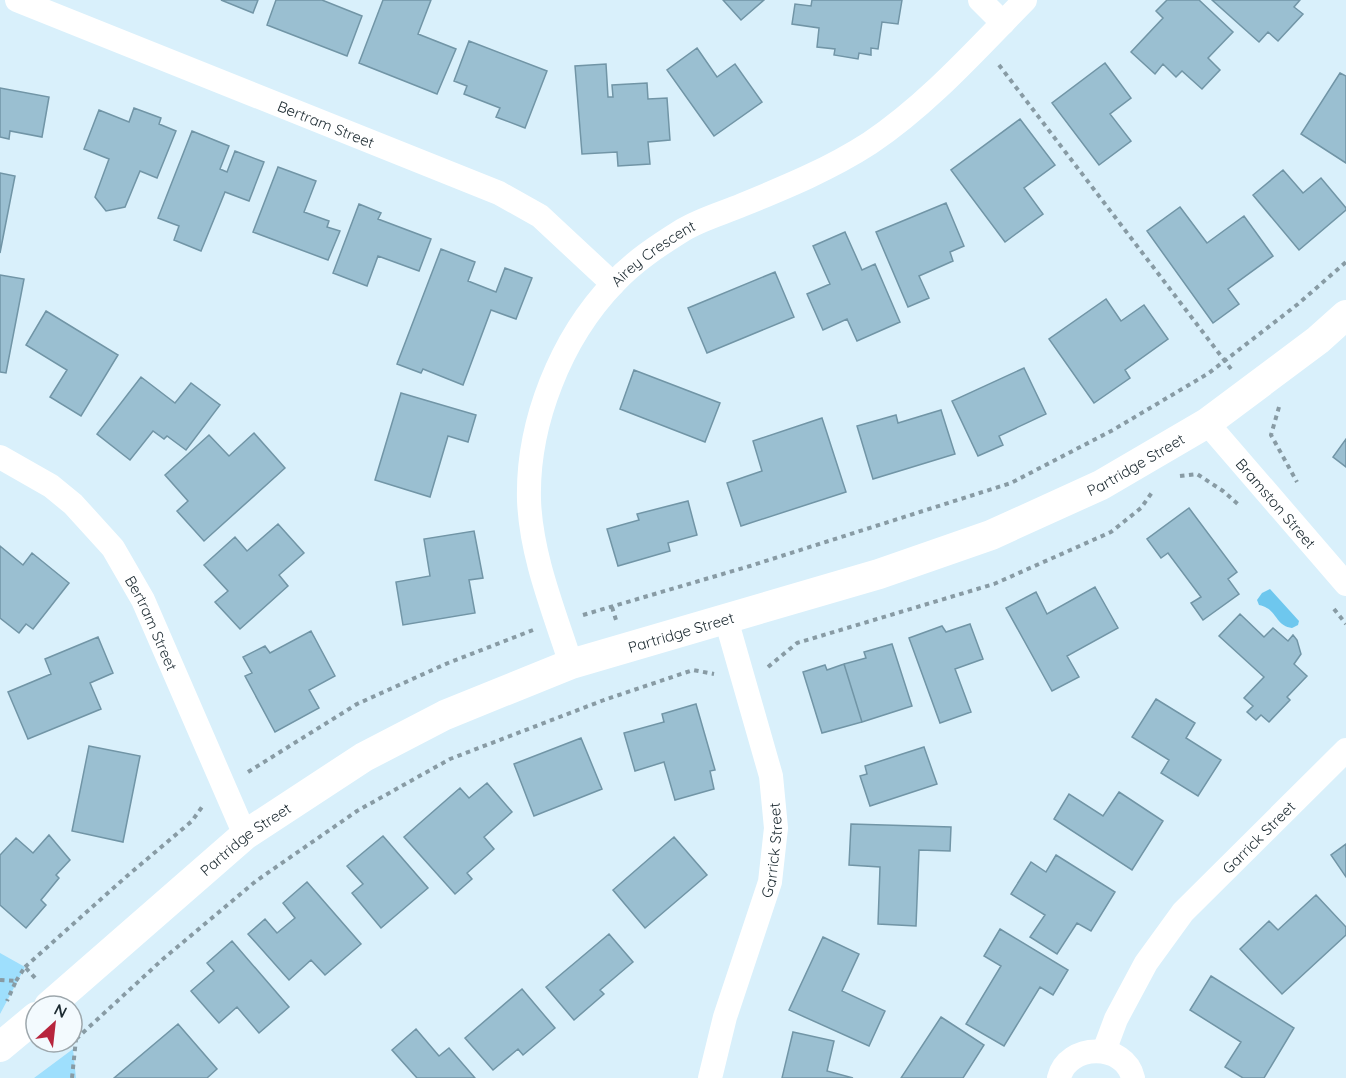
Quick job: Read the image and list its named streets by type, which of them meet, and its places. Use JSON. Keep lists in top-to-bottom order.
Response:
{
  "streets": {
    "street": [
      "Bertram Street",
      "Airey Crescent",
      "Partridge Street",
      "Bramston Street",
      "Garrick Street"
    ]
  },
  "crossings": [
    ["Bertram Street", "Airey Crescent"],
    ["Bertram Street", "Partridge Street"],
    ["Airey Crescent", "Partridge Street"],
    ["Partridge Street", "Bramston Street"],
    ["Partridge Street", "Garrick Street"]
  ],
  "north": "top right"
}
